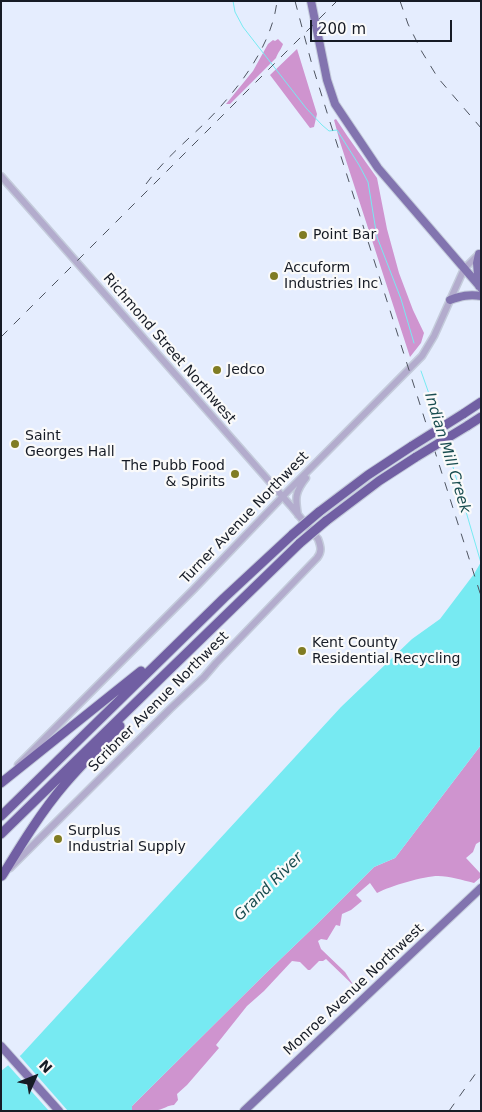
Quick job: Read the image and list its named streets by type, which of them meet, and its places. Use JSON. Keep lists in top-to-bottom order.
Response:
{
  "streets": {
    "main road": ["Monroe Avenue Northwest"],
    "street": ["Richmond Street Northwest", "Turner Avenue Northwest", "Scribner Avenue Northwest"]
  },
  "crossings": [
    ["Richmond Street Northwest", "Turner Avenue Northwest"],
    ["Richmond Street Northwest", "Scribner Avenue Northwest"]
  ],
  "water": ["Indian Mill Creek", "Grand River"],
  "places": [
    "Point Bar",
    "Accuform Industries Inc",
    "Jedco",
    "Saint Georges Hall",
    "The Pubb Food & Spirits",
    "Kent County Residential Recycling",
    "Surplus Industrial Supply"
  ],
  "scale_bar": "200 m",
  "north": "top right"
}
